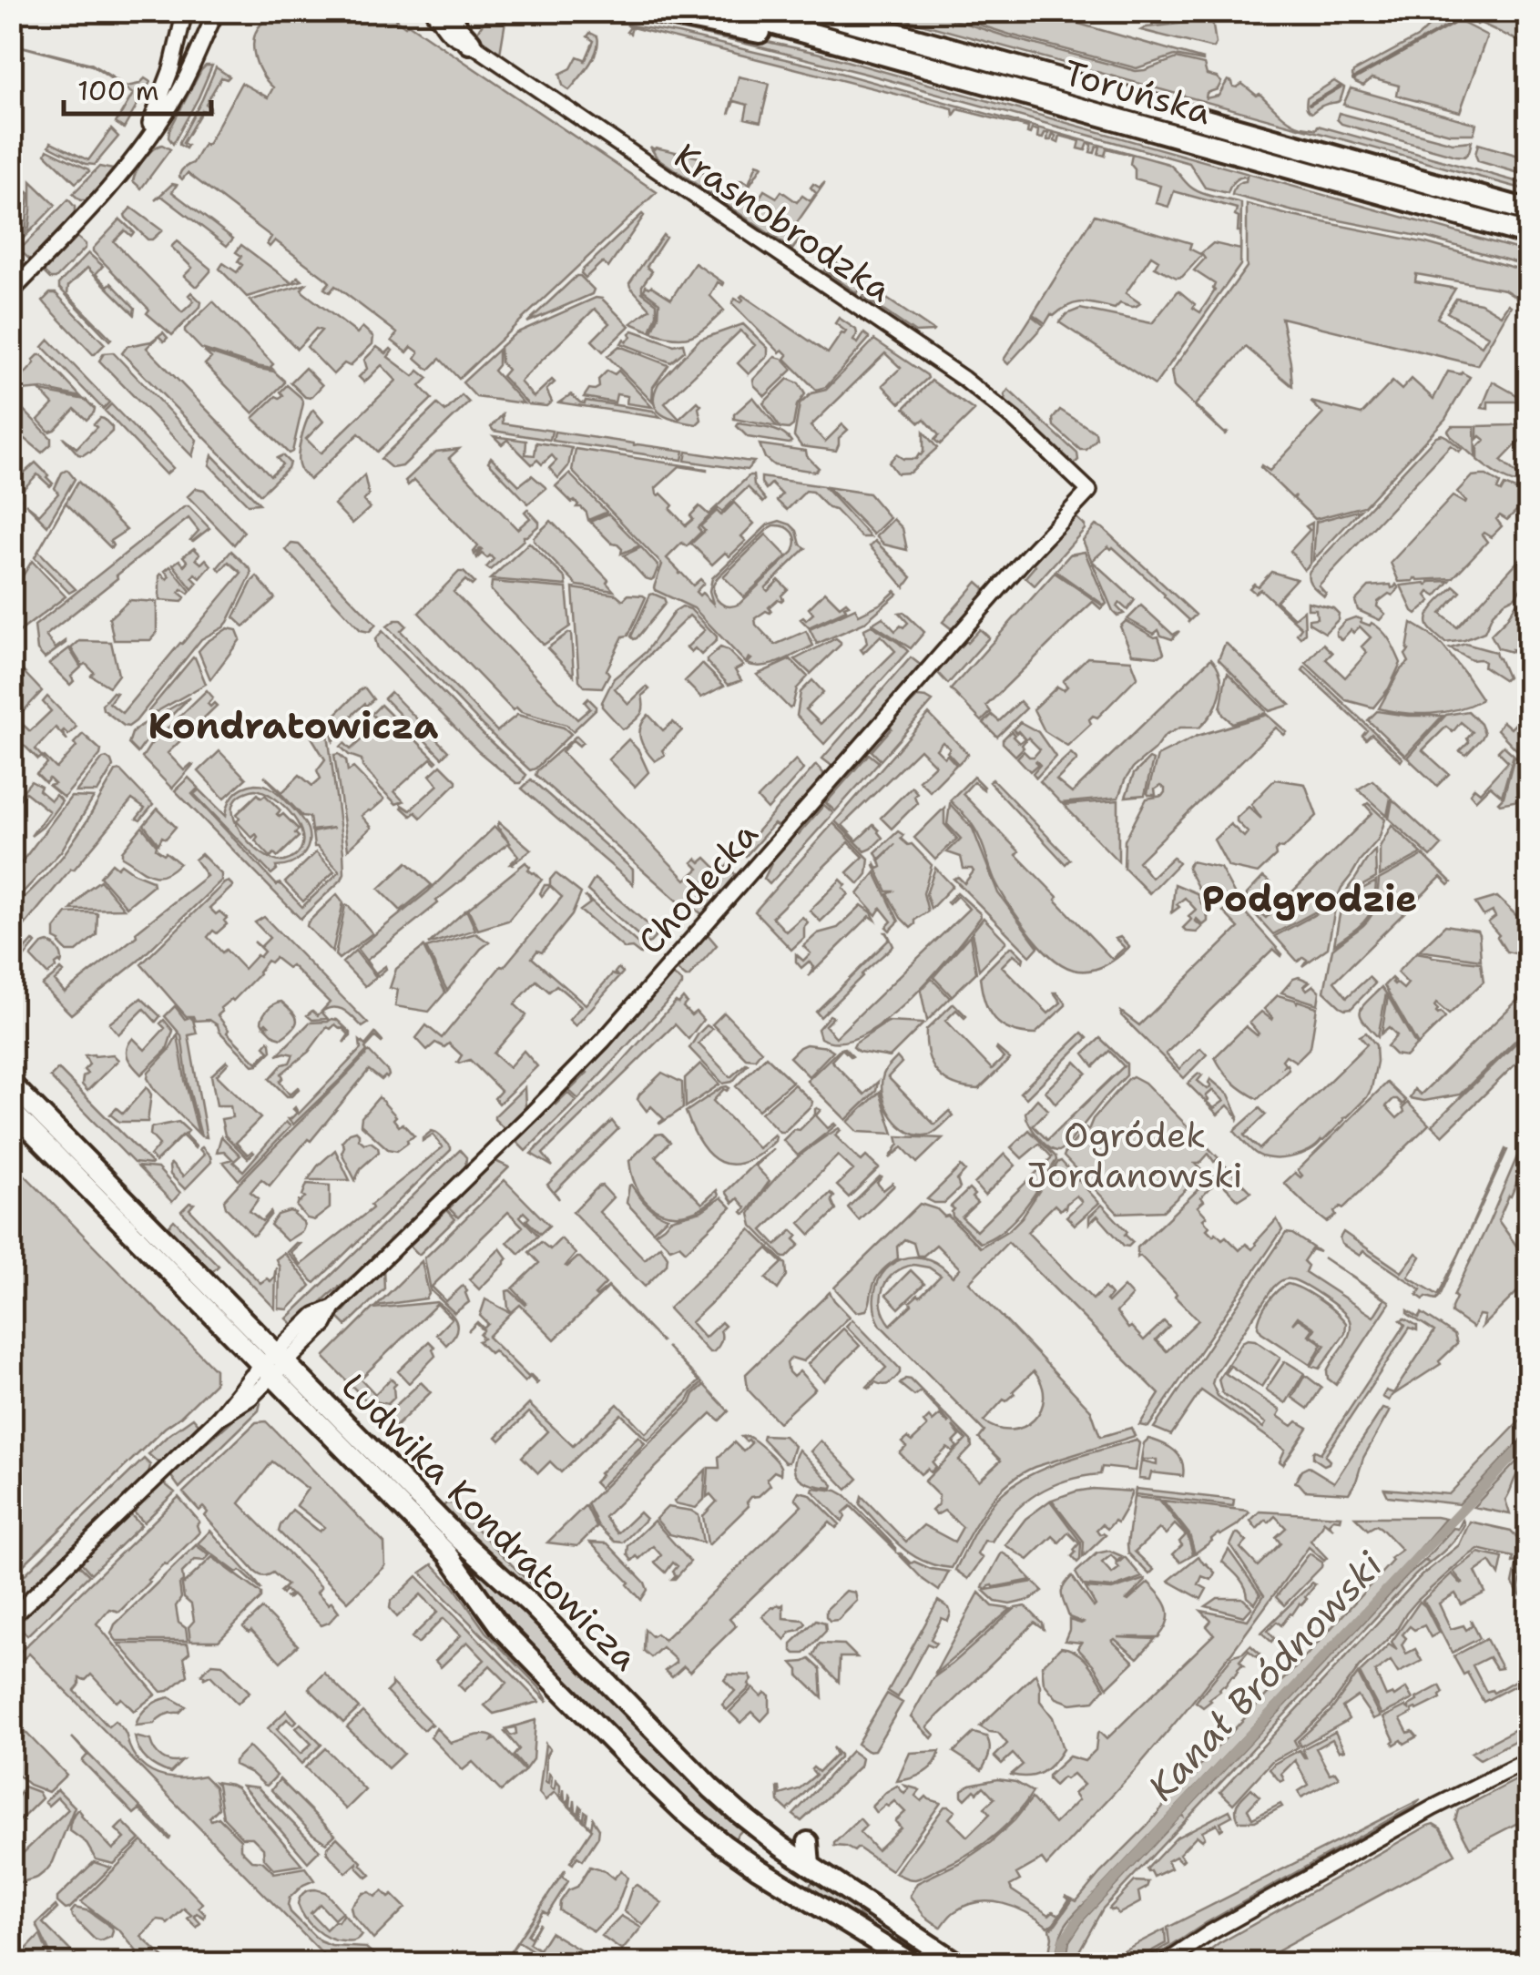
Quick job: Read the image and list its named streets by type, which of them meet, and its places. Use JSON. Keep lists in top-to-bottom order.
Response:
{
  "streets": {
    "highway": ["Toruńska"],
    "main road": ["Ludwika Kondratowicza"],
    "street": ["Krasnobrodzka", "Chodecka"]
  },
  "crossings": [
    ["Krasnobrodzka", "Chodecka"],
    ["Chodecka", "Ludwika Kondratowicza"]
  ],
  "districts": ["Kondratowicza", "Podgrodzie"],
  "water": ["Kanał Bródnowski"],
  "parks": ["Ogródek Jordanowski"],
  "scale_bar": "100 m"
}
